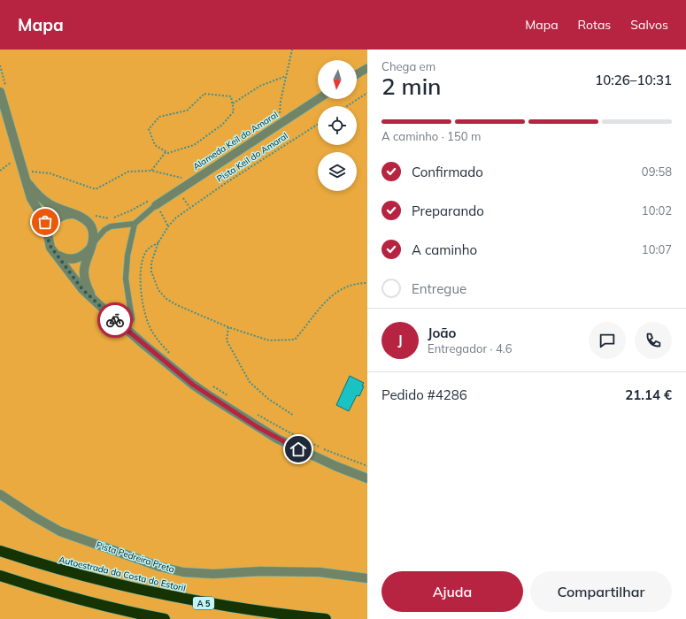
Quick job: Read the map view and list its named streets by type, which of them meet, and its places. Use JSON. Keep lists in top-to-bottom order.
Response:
{
  "streets": {
    "highway": ["Autoestrada da Costa do Estoril", "A 5"],
    "street": ["Alameda Keil do Amaral", "Pista Pedreira Preta"],
    "path": ["Pista Keil do Amaral"]
  },
  "north": "bottom",
  "page": {
    "header": "Mapa",
    "nav": ["Mapa", "Rotas", "Salvos"],
    "heading": ["2 min", "Chega em", "10:26–10:31"],
    "panel": [
      "João",
      "Entregador · 4.6",
      "Pedido #4286",
      "21.14 €"
    ],
    "bar": "A caminho · 150 m",
    "list": [
      ["Confirmado", "09:58"],
      ["Preparando", "10:02"],
      ["A caminho", "10:07"],
      "Entregue"
    ],
    "round": "J",
    "buttons": ["Ajuda", "Compartilhar"]
  }
}
